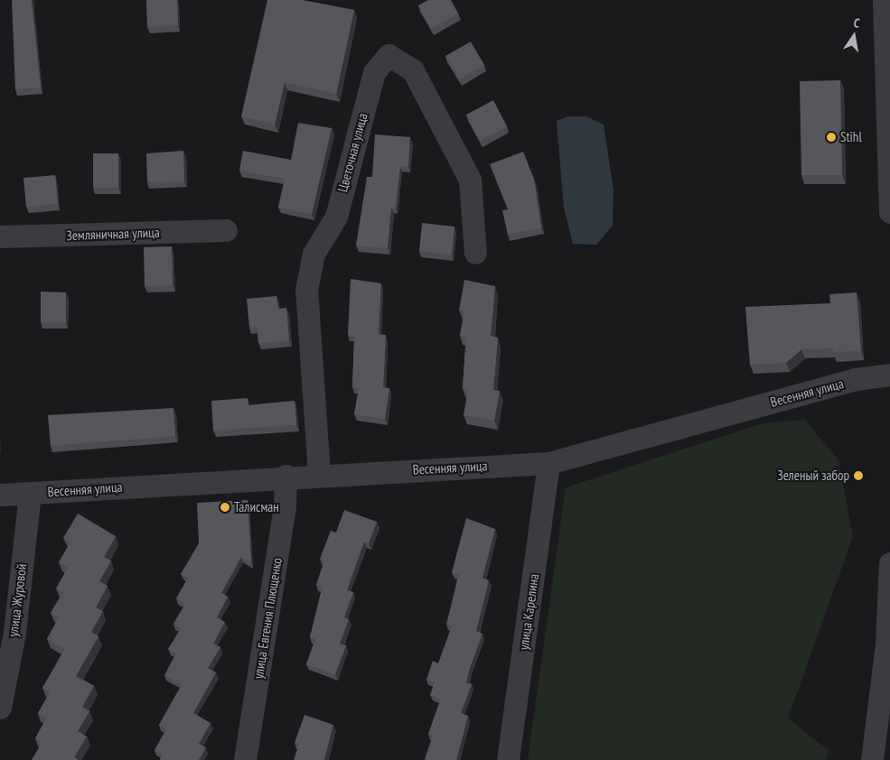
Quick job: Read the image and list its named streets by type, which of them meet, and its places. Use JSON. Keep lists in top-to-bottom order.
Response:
{
  "streets": {
    "street": [
      "Цветочная улица",
      "Земляничная улица",
      "Весенняя улица",
      "улица Журовой",
      "улица Карелина",
      "улица Евгения Плющенко"
    ]
  },
  "crossings": [
    ["Цветочная улица", "Весенняя улица"],
    ["Весенняя улица", "улица Журовой"],
    ["Весенняя улица", "улица Карелина"],
    ["Весенняя улица", "улица Евгения Плющенко"]
  ],
  "places": ["Stihl", "Зеленый забор", "Талисман"],
  "north": "top"
}
